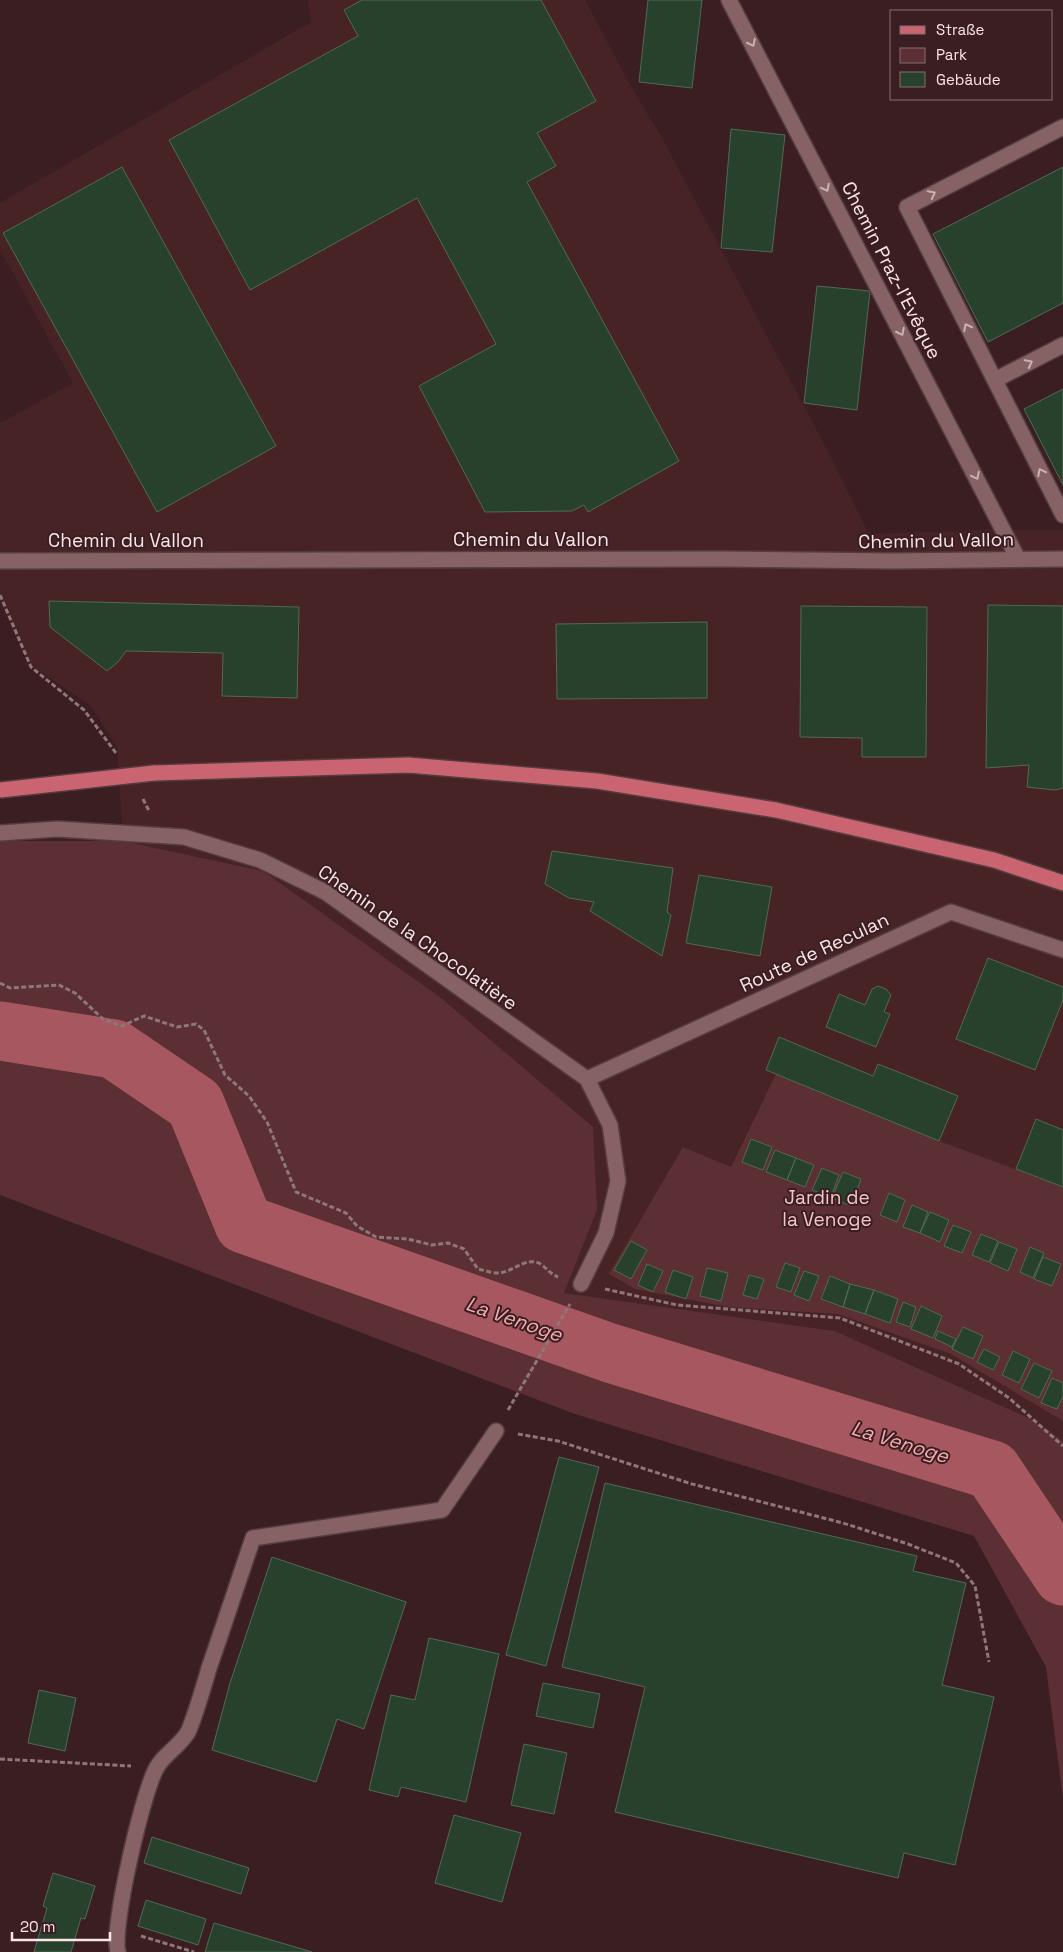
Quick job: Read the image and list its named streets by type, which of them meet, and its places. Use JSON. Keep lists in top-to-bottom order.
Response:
{
  "streets": {
    "street": [
      "Chemin Praz-l'Evêque",
      "Chemin du Vallon",
      "Chemin de la Chocolatière",
      "Route de Reculan"
    ]
  },
  "crossings": [
    ["Chemin Praz-l'Evêque", "Chemin du Vallon"],
    ["Chemin de la Chocolatière", "Route de Reculan"]
  ],
  "one_way": ["Chemin Praz-l'Evêque"],
  "water": ["La Venoge"],
  "parks": ["Jardin de la Venoge"],
  "legend": ["Straße", "Park", "Gebäude"],
  "scale_bar": "20 m"
}
